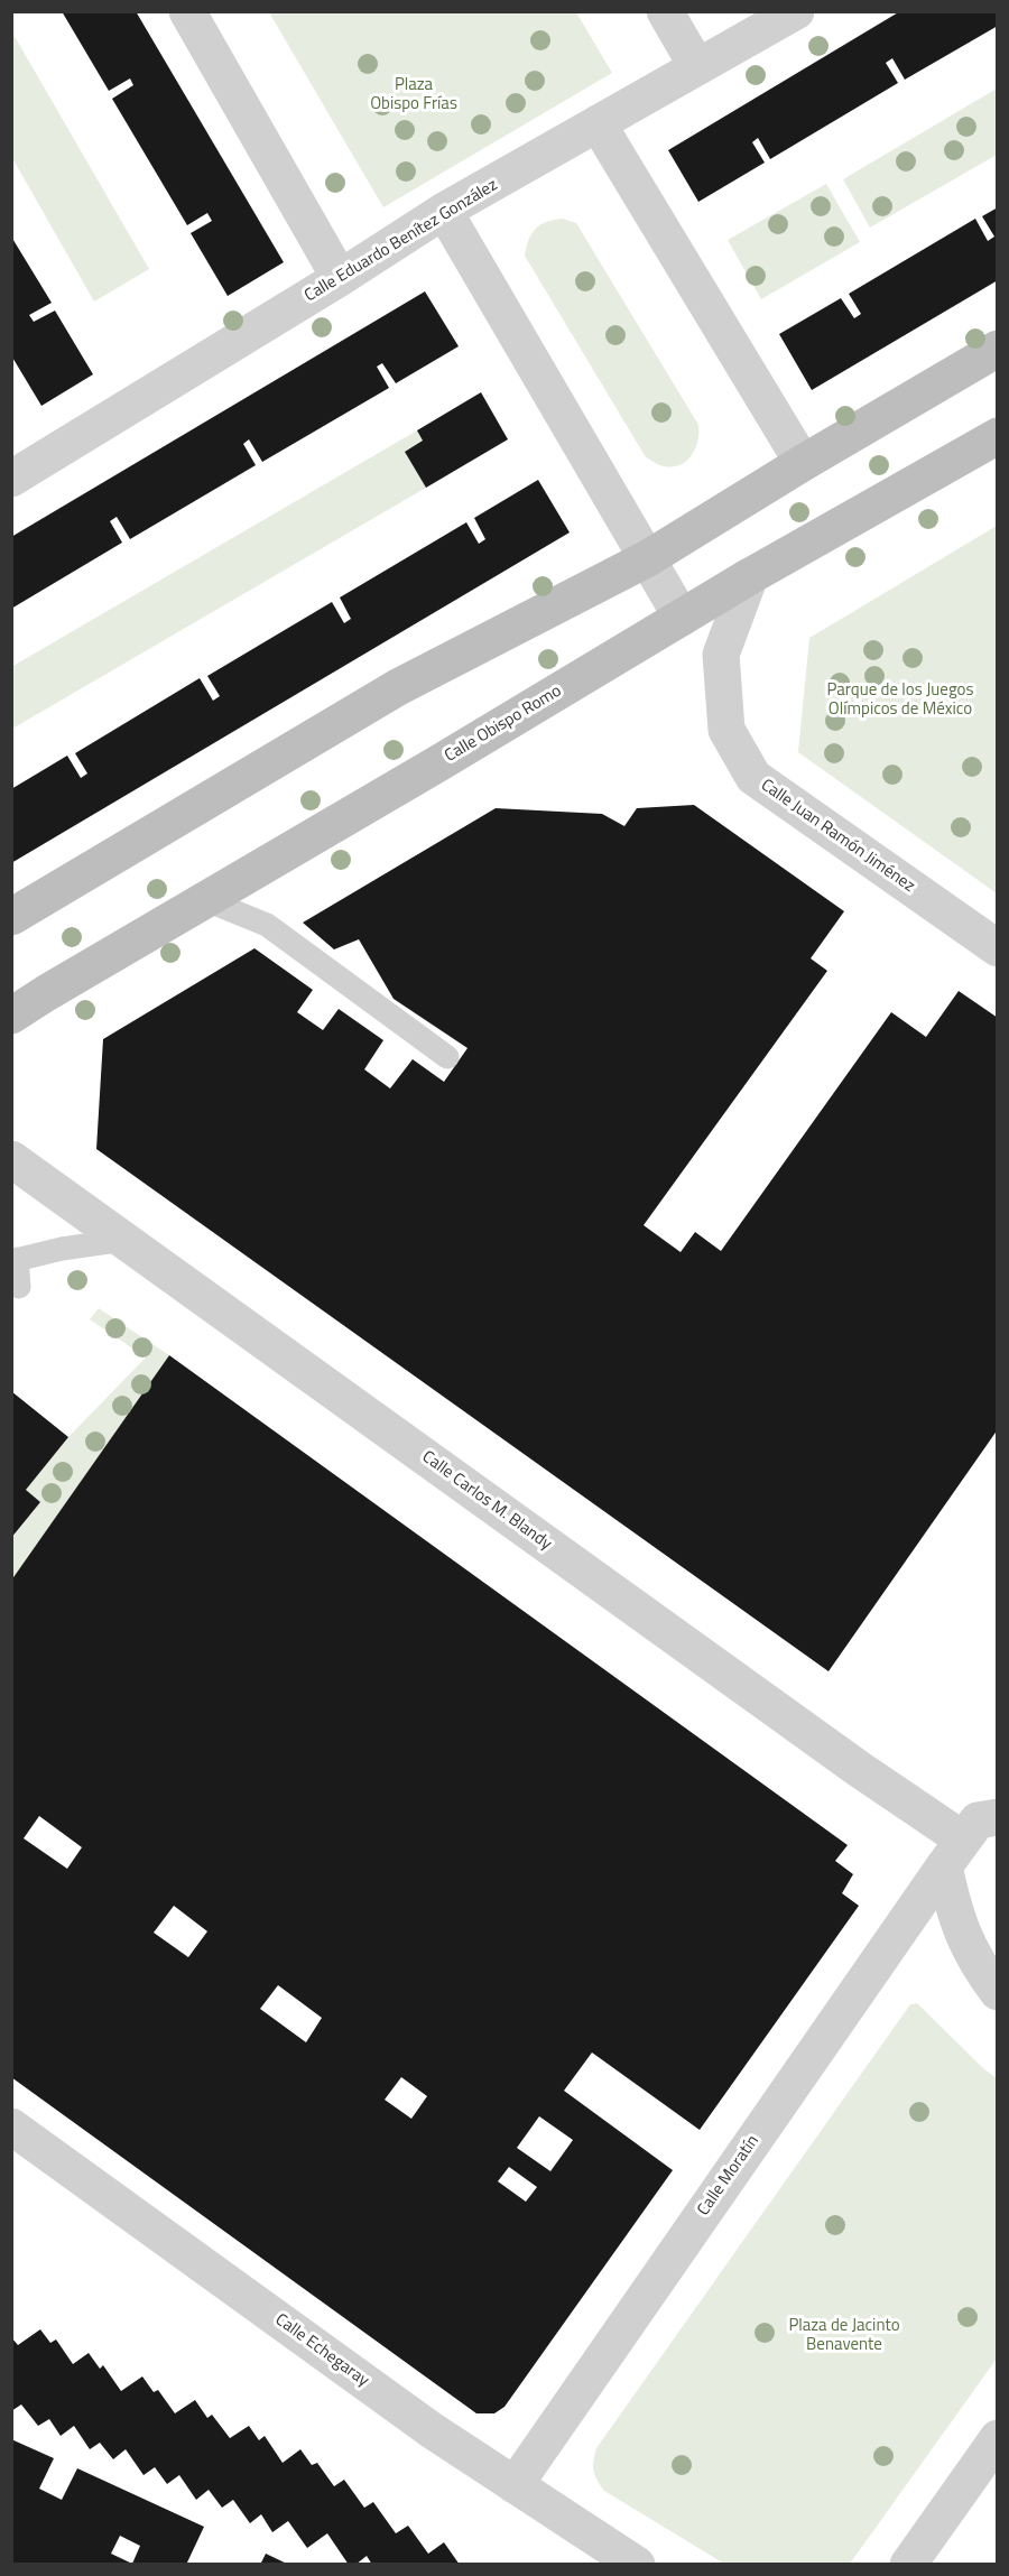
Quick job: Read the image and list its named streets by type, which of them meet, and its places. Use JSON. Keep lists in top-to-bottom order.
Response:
{
  "streets": {
    "street": [
      "Calle Eduardo Benítez González",
      "Calle Obispo Romo",
      "Calle Juan Ramón Jiménez",
      "Calle Carlos M. Blandy",
      "Calle Moratín",
      "Calle Echegaray"
    ]
  },
  "crossings": [
    ["Calle Obispo Romo", "Calle Juan Ramón Jiménez"],
    ["Calle Carlos M. Blandy", "Calle Moratín"],
    ["Calle Moratín", "Calle Echegaray"]
  ],
  "parks": ["Plaza Obispo Frías", "Parque de los Juegos Olímpicos de México", "Plaza de Jacinto Benavente"]
}
